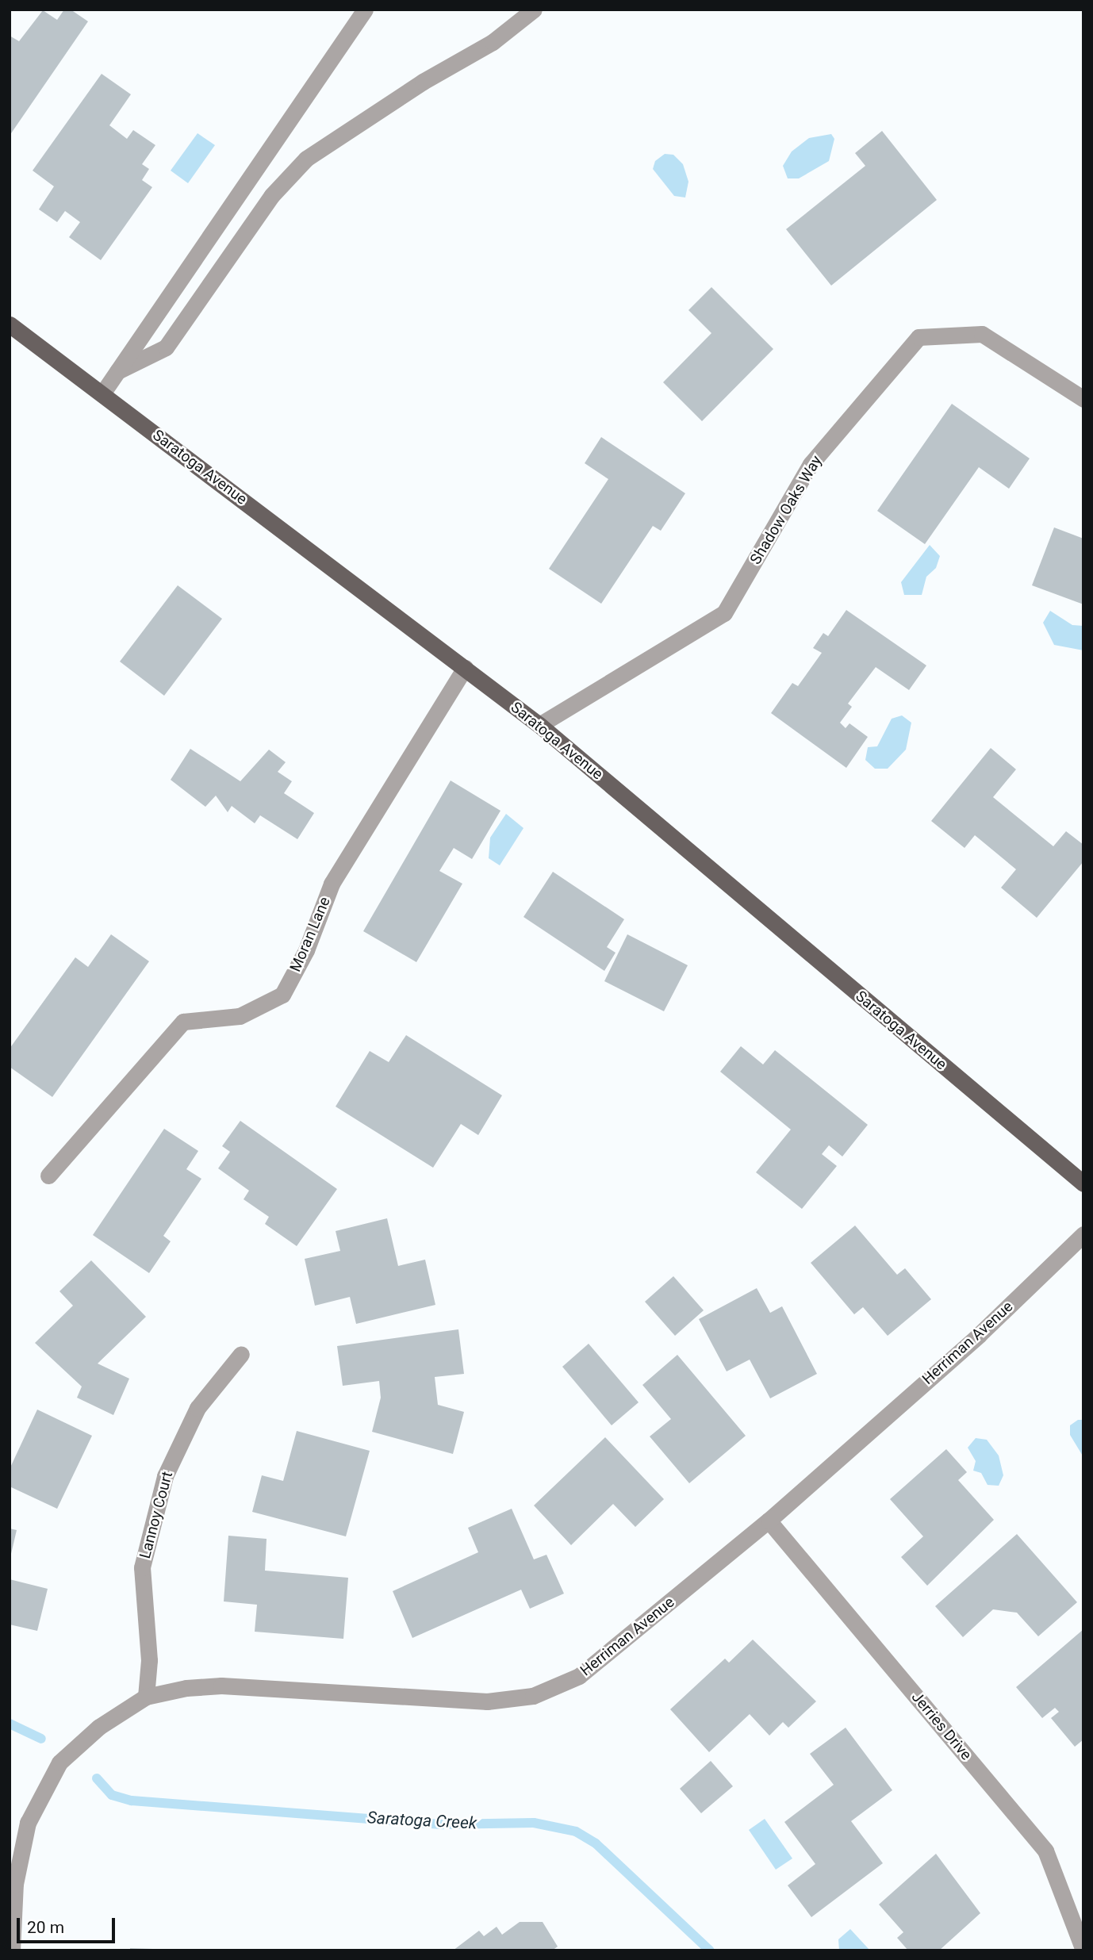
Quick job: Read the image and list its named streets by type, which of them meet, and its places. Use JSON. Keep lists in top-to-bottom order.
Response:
{
  "streets": {
    "main road": ["Saratoga Avenue"],
    "street": [
      "Shadow Oaks Way",
      "Moran Lane",
      "Herriman Avenue",
      "Lannoy Court",
      "Jerries Drive"
    ]
  },
  "crossings": [
    ["Saratoga Avenue", "Shadow Oaks Way"],
    ["Saratoga Avenue", "Moran Lane"],
    ["Herriman Avenue", "Lannoy Court"],
    ["Herriman Avenue", "Jerries Drive"]
  ],
  "water": ["Saratoga Creek"],
  "scale_bar": "20 m"
}
